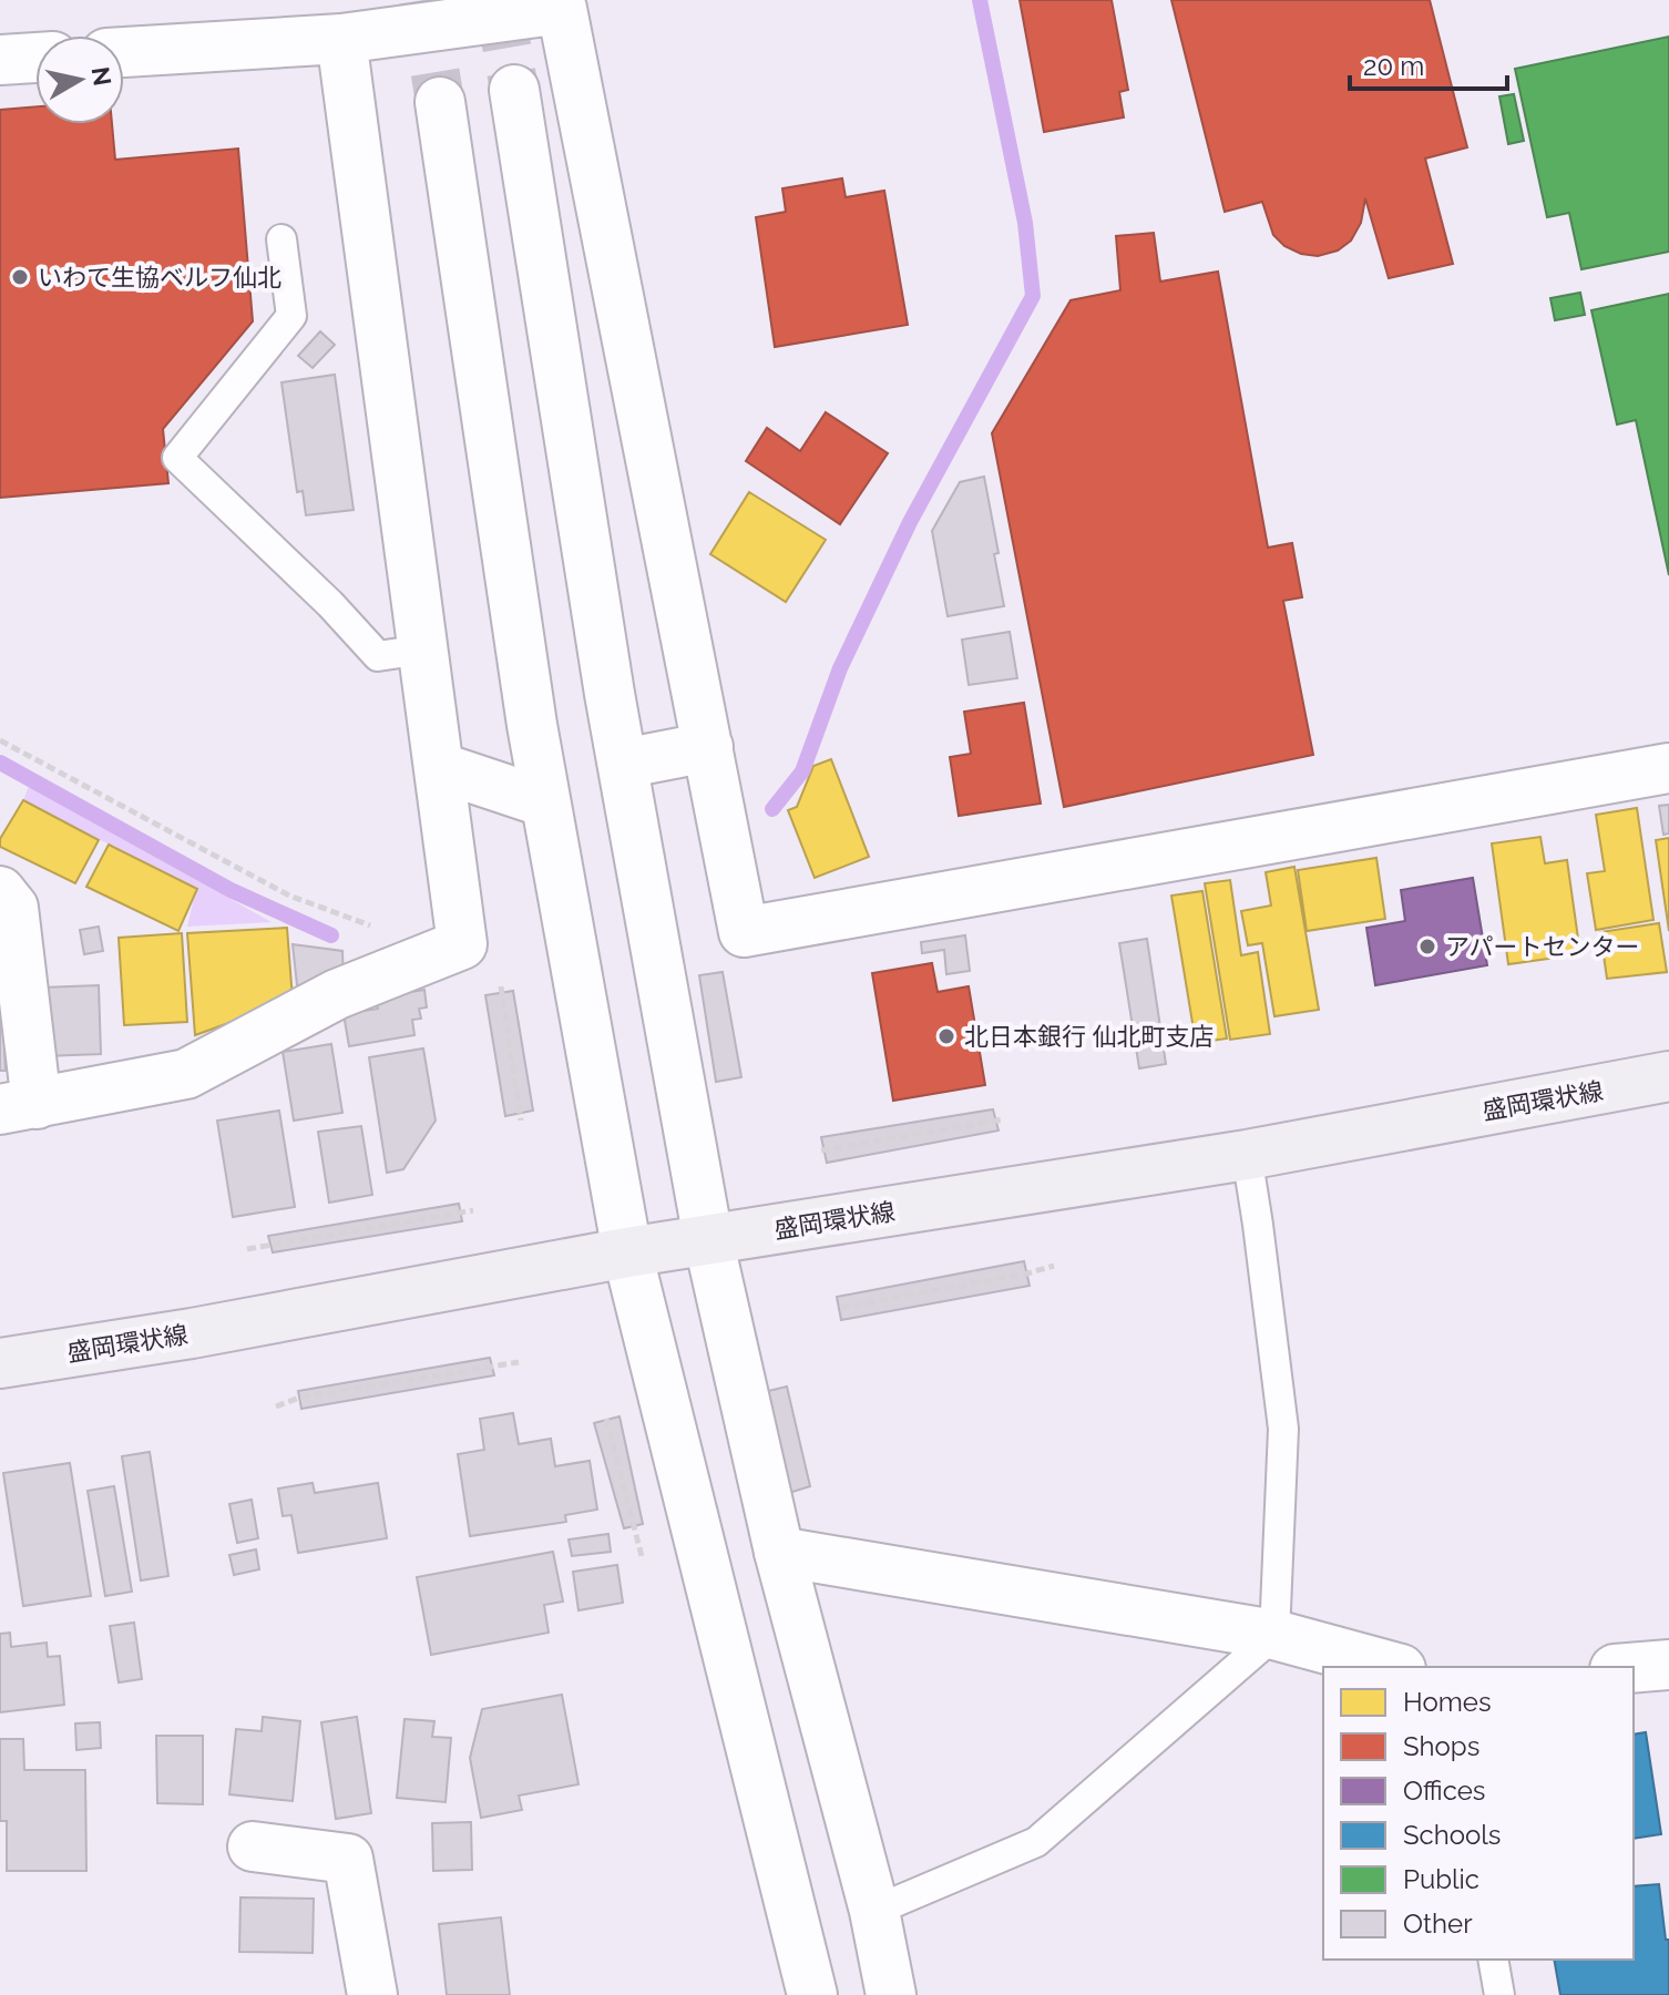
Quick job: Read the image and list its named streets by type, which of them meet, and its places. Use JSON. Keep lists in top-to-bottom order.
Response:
{
  "streets": {
    "main road": ["盛岡環状線"]
  },
  "places": ["いわて生協ベルフ仙北", "アパートセンター", "北日本銀行 仙北町支店"],
  "legend": [
    "Homes",
    "Shops",
    "Offices",
    "Schools",
    "Public",
    "Other"
  ],
  "scale_bar": "20 m",
  "north": "right"
}
